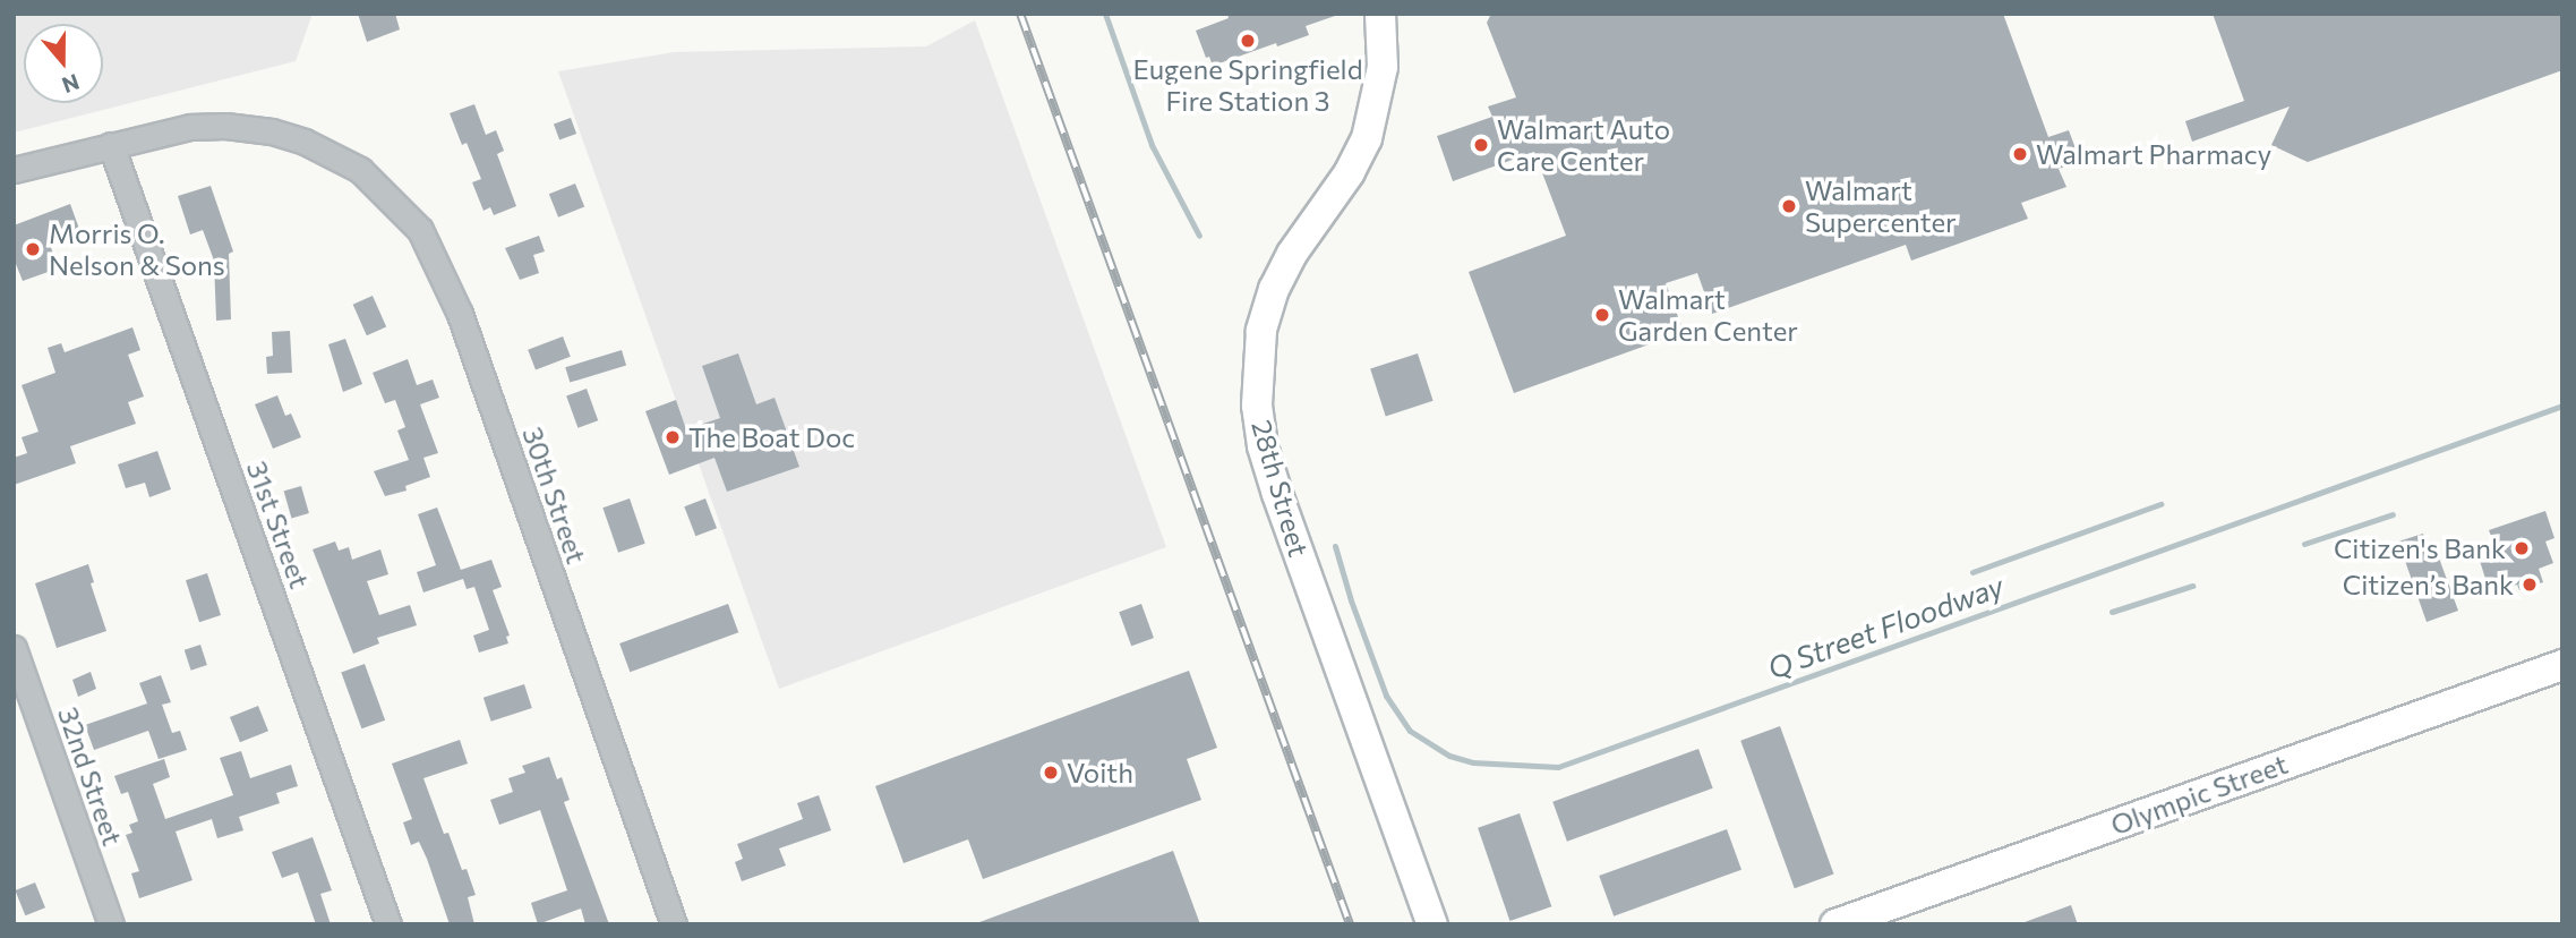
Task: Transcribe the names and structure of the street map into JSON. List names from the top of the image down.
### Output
{
  "streets": {
    "main road": ["28th Street", "Olympic Street"],
    "street": ["30th Street", "31st Street", "32nd Street"]
  },
  "crossings": [
    ["30th Street", "31st Street"]
  ],
  "water": ["Q Street Floodway"],
  "places": [
    "Eugene Springfield Fire Station 3",
    "Walmart Auto Care Center",
    "Walmart Pharmacy",
    "Walmart Supercenter",
    "Morris O. Nelson & Sons",
    "Walmart Garden Center",
    "The Boat Doc",
    "Citizen's Bank",
    "Citizen’s Bank",
    "Voith"
  ],
  "north": "bottom"
}
